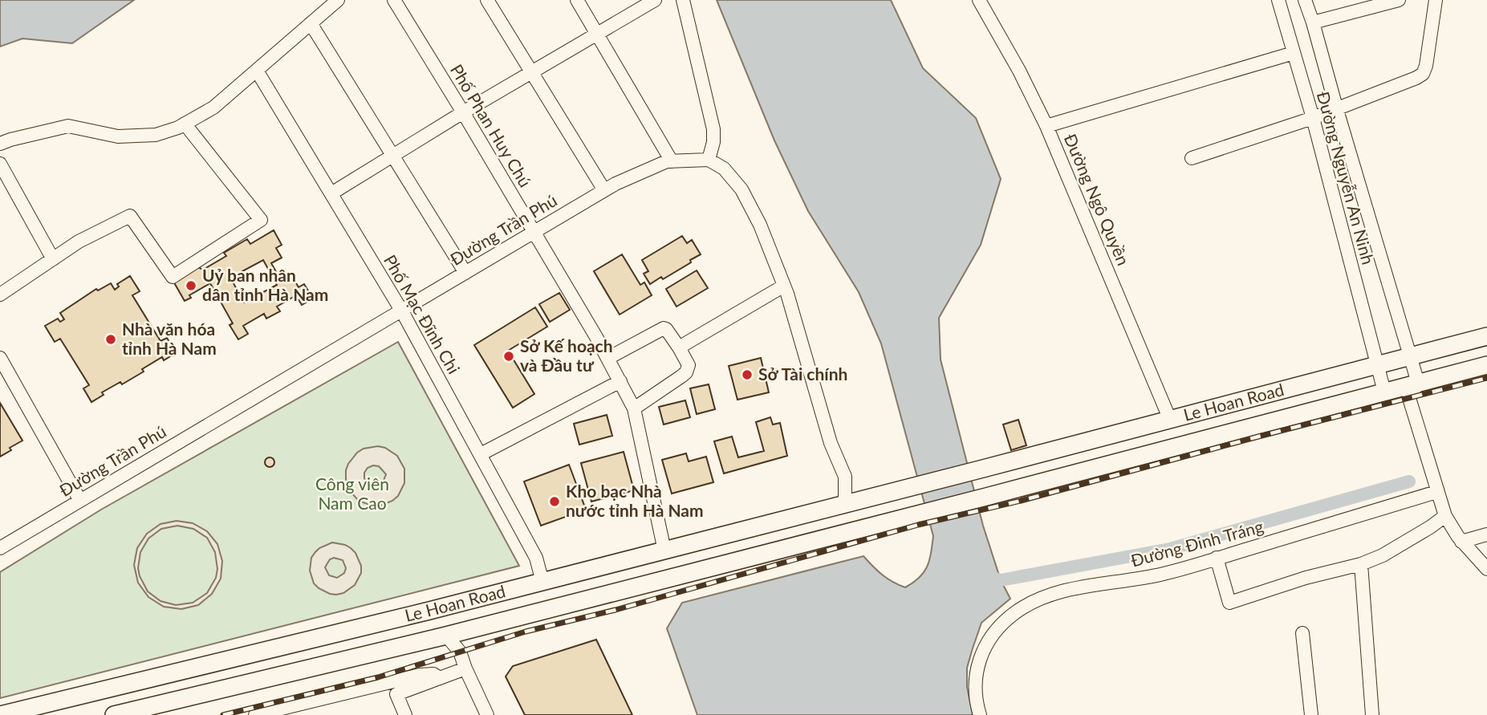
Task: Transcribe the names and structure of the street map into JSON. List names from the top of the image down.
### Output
{
  "streets": {
    "main road": ["Le Hoan Road"],
    "street": [
      "Phố Phan Huy Chú",
      "Đường Nguyễn An Ninh",
      "Đường Ngô Quyền",
      "Đường Trần Phú",
      "Phố Mạc Đĩnh Chi",
      "Đường Đinh Tráng"
    ]
  },
  "crossings": [
    ["Phố Phan Huy Chú", "Đường Trần Phú"],
    ["Phố Phan Huy Chú", "Le Hoan Road"],
    ["Đường Nguyễn An Ninh", "Le Hoan Road"],
    ["Đường Ngô Quyền", "Le Hoan Road"],
    ["Đường Trần Phú", "Phố Mạc Đĩnh Chi"],
    ["Phố Mạc Đĩnh Chi", "Le Hoan Road"]
  ],
  "parks": ["Công viên Nam Cao"],
  "places": [
    "Uỷ ban nhân dân tỉnh Hà Nam",
    "Nhà văn hóa tỉnh Hà Nam",
    "Sở Kế hoạch và Đầu tư",
    "Sở Tài chính",
    "Kho bạc Nhà nước tỉnh Hà Nam"
  ]
}
